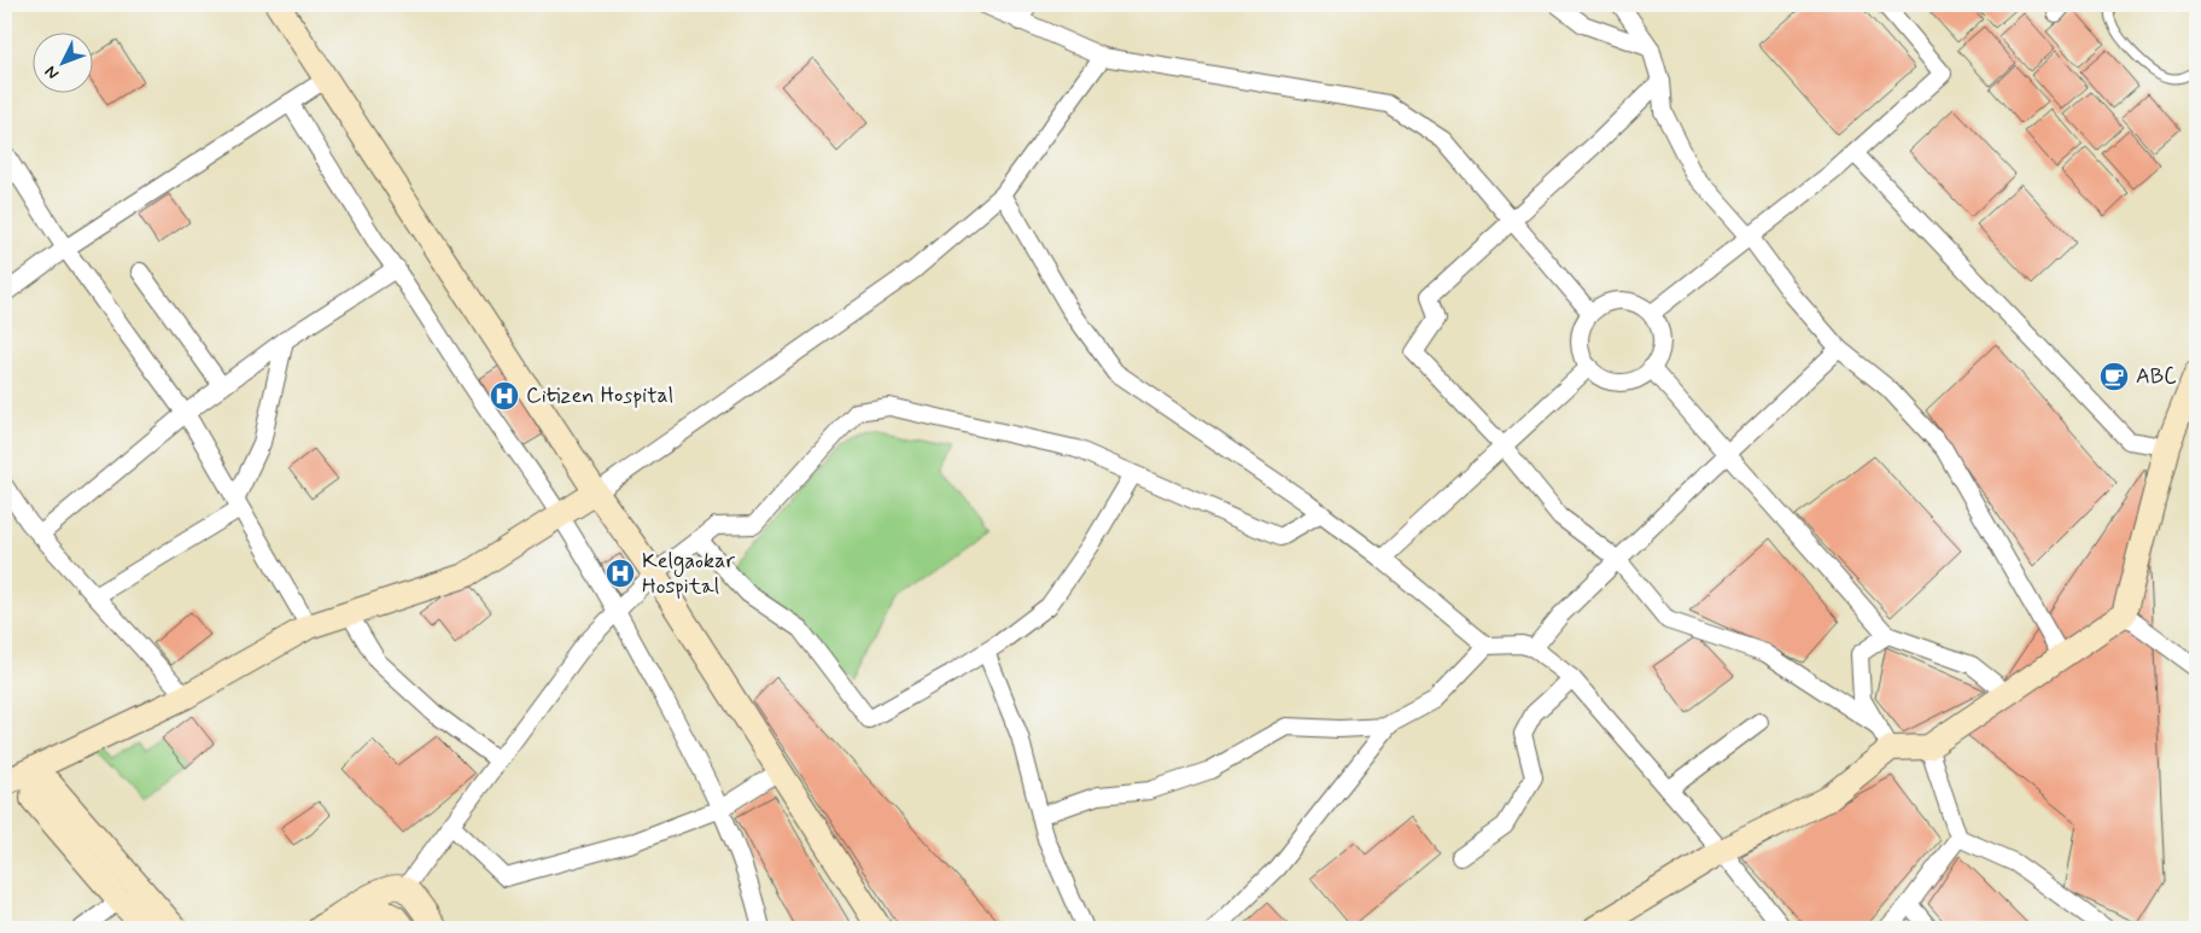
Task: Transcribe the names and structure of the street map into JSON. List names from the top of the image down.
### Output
{
  "places": {
    "cafe": ["ABC"],
    "hospital": ["Citizen Hospital", "Kelgaokar Hospital"]
  },
  "north": "bottom left"
}
